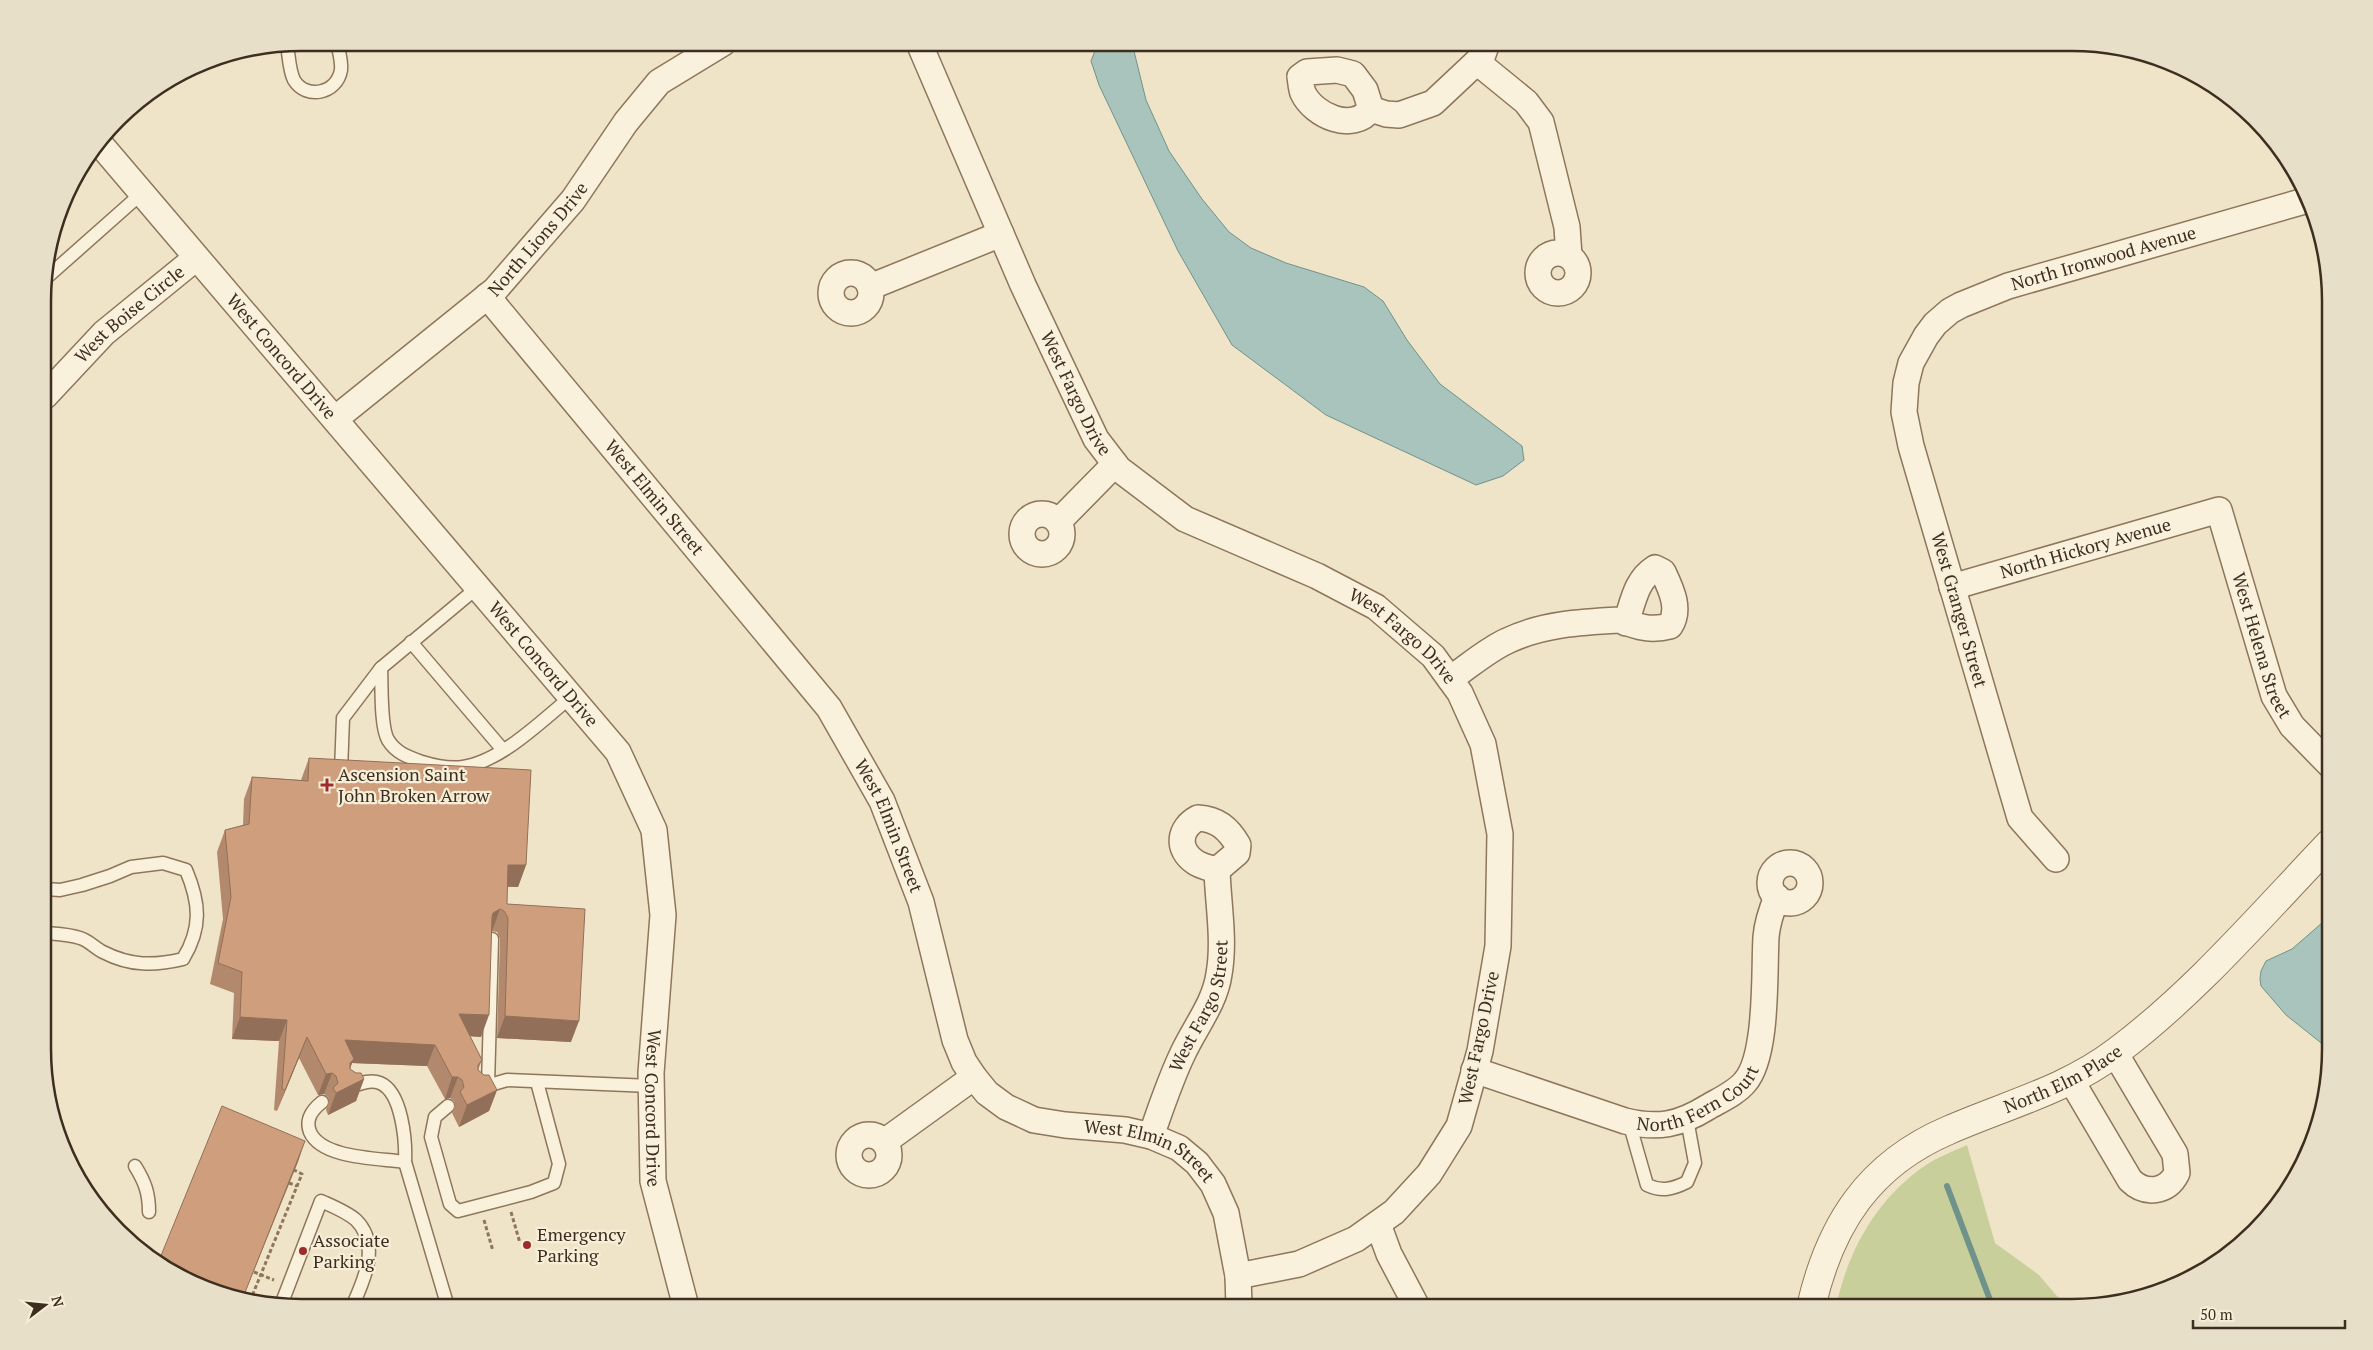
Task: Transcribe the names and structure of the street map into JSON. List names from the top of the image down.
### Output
{
  "streets": {
    "street": [
      "North Lions Drive",
      "North Ironwood Avenue",
      "West Boise Circle",
      "West Concord Drive",
      "West Fargo Drive",
      "West Elmin Street",
      "North Hickory Avenue",
      "West Granger Street",
      "West Helena Street",
      "West Fargo Street",
      "North Elm Place",
      "North Fern Court"
    ]
  },
  "crossings": [
    ["North Lions Drive", "West Concord Drive"],
    ["North Lions Drive", "West Elmin Street"],
    ["North Ironwood Avenue", "West Granger Street"],
    ["West Boise Circle", "West Concord Drive"],
    ["West Fargo Drive", "West Elmin Street"],
    ["West Fargo Drive", "North Fern Court"],
    ["West Elmin Street", "West Fargo Street"],
    ["North Hickory Avenue", "West Granger Street"],
    ["North Hickory Avenue", "West Helena Street"]
  ],
  "places": {
    "health": ["Ascension Saint John Broken Arrow"],
    "other": ["Emergency Parking", "Associate Parking"]
  },
  "scale_bar": "50 m",
  "north": "right"
}
